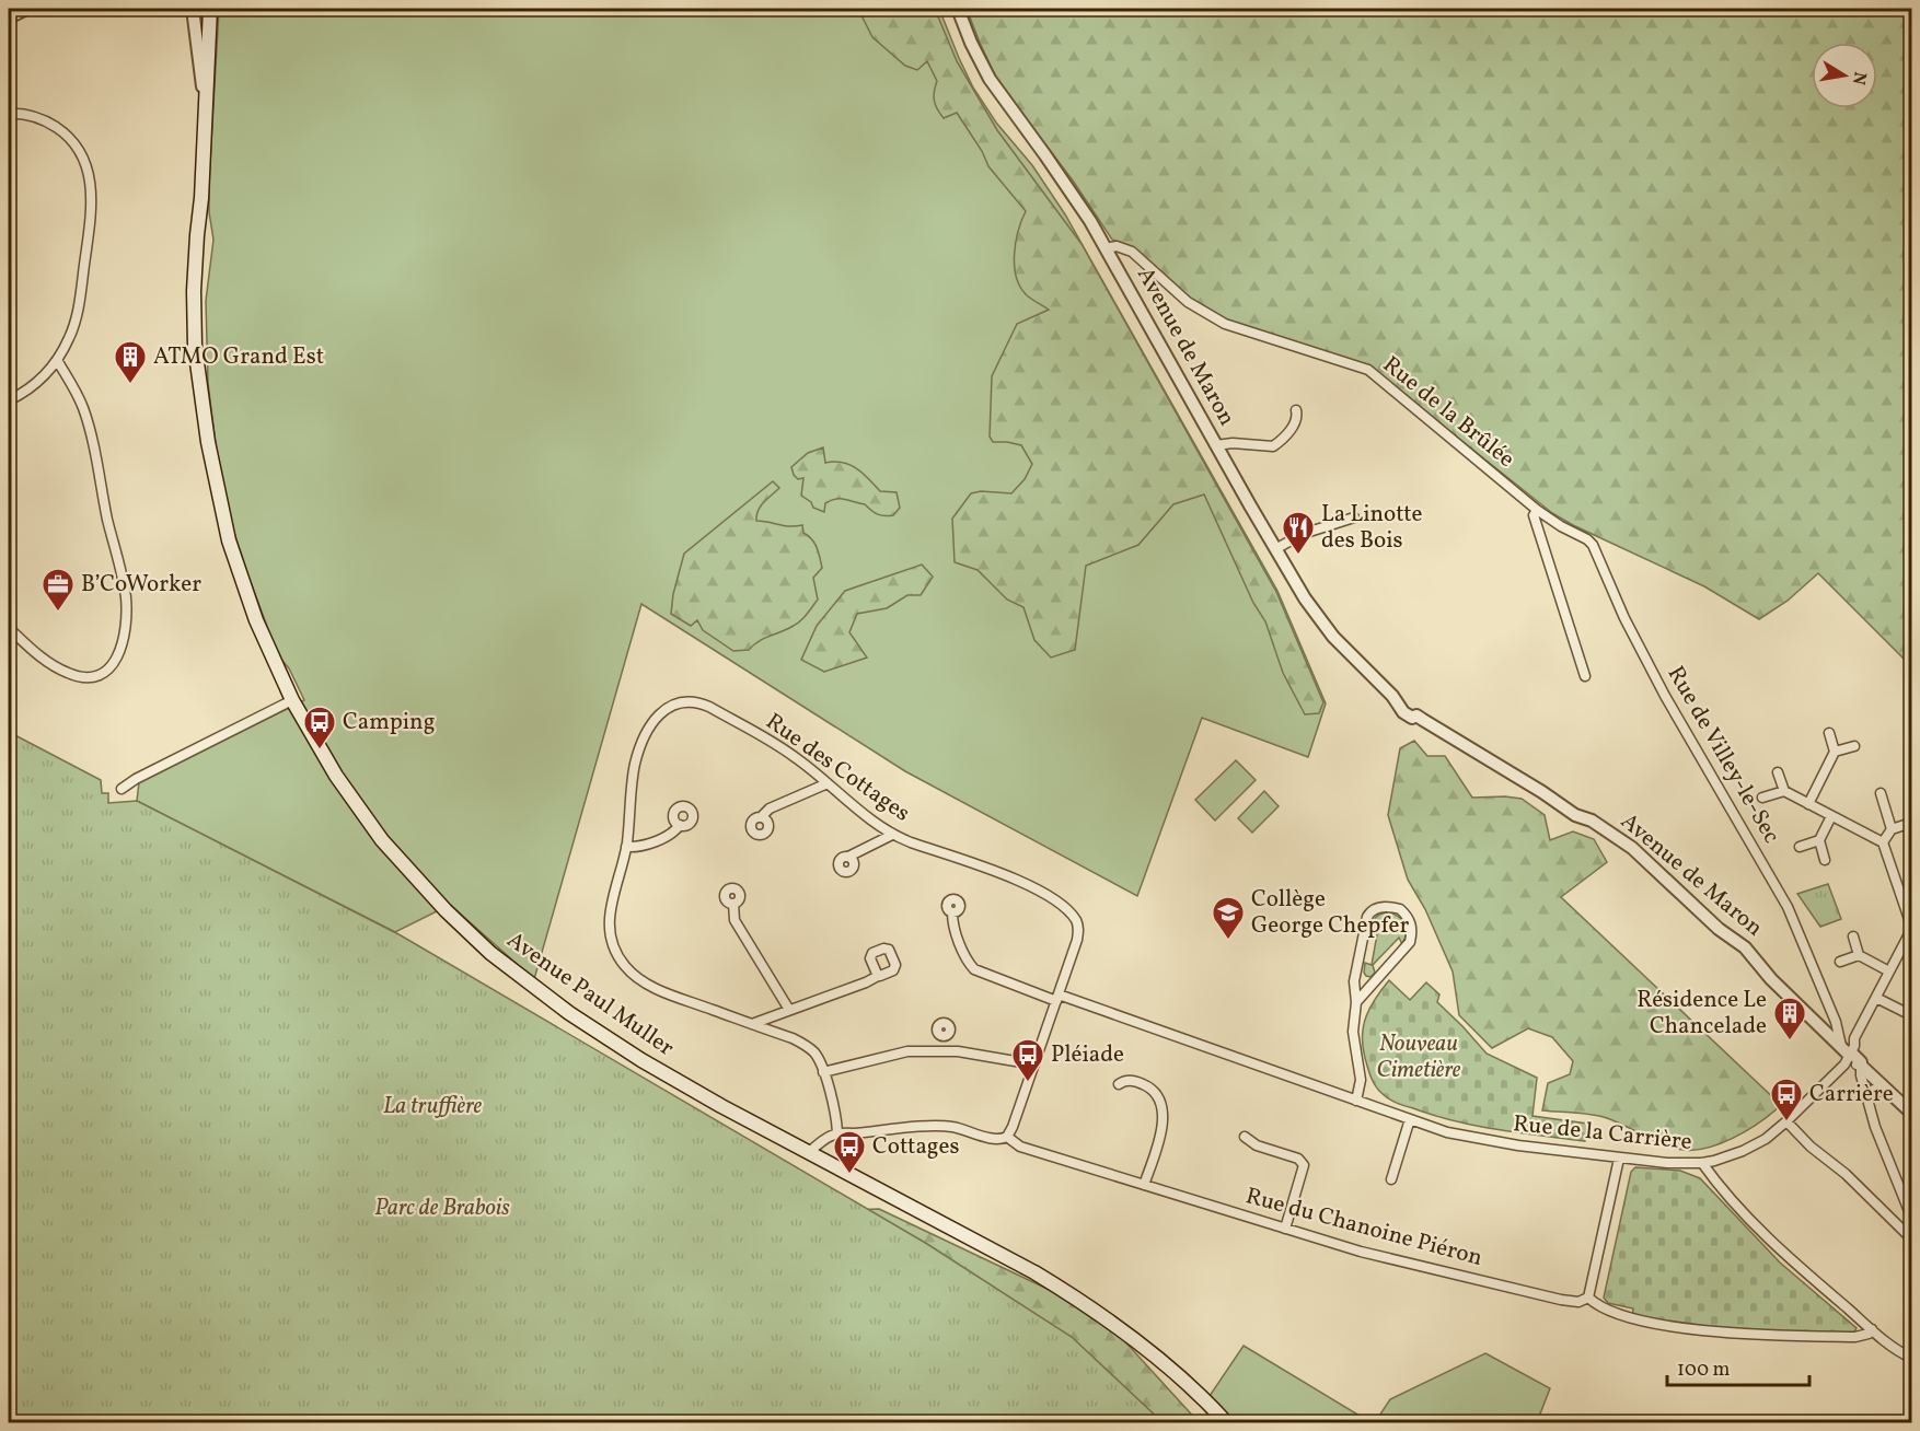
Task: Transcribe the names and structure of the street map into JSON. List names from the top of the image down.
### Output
{
  "streets": {
    "main road": ["Avenue Paul Muller"],
    "street": [
      "Avenue de Maron",
      "Rue de la Brûlée",
      "Rue de Villey-le-Sec",
      "Rue des Cottages",
      "Rue de la Carrière",
      "Rue du Chanoine Piéron"
    ]
  },
  "crossings": [
    ["Avenue de Maron", "Rue de la Brûlée"],
    ["Avenue de Maron", "Rue de Villey-le-Sec"],
    ["Avenue de Maron", "Rue de la Carrière"],
    ["Rue de la Brûlée", "Rue de Villey-le-Sec"],
    ["Rue de Villey-le-Sec", "Rue de la Carrière"],
    ["Rue des Cottages", "Rue de la Carrière"],
    ["Rue des Cottages", "Rue du Chanoine Piéron"]
  ],
  "parks": ["Nouveau Cimetière", "La truffière", "Parc de Brabois"],
  "places": {
    "building": ["ATMO Grand Est", "Résidence Le Chancelade"],
    "restaurant": ["La Linotte des Bois"],
    "office": ["B’CoWorker"],
    "bus stop": [
      "Camping",
      "Pléiade",
      "Carrière",
      "Cottages"
    ],
    "school or university": ["Collège George Chepfer"]
  },
  "scale_bar": "100 m",
  "north": "right"
}
